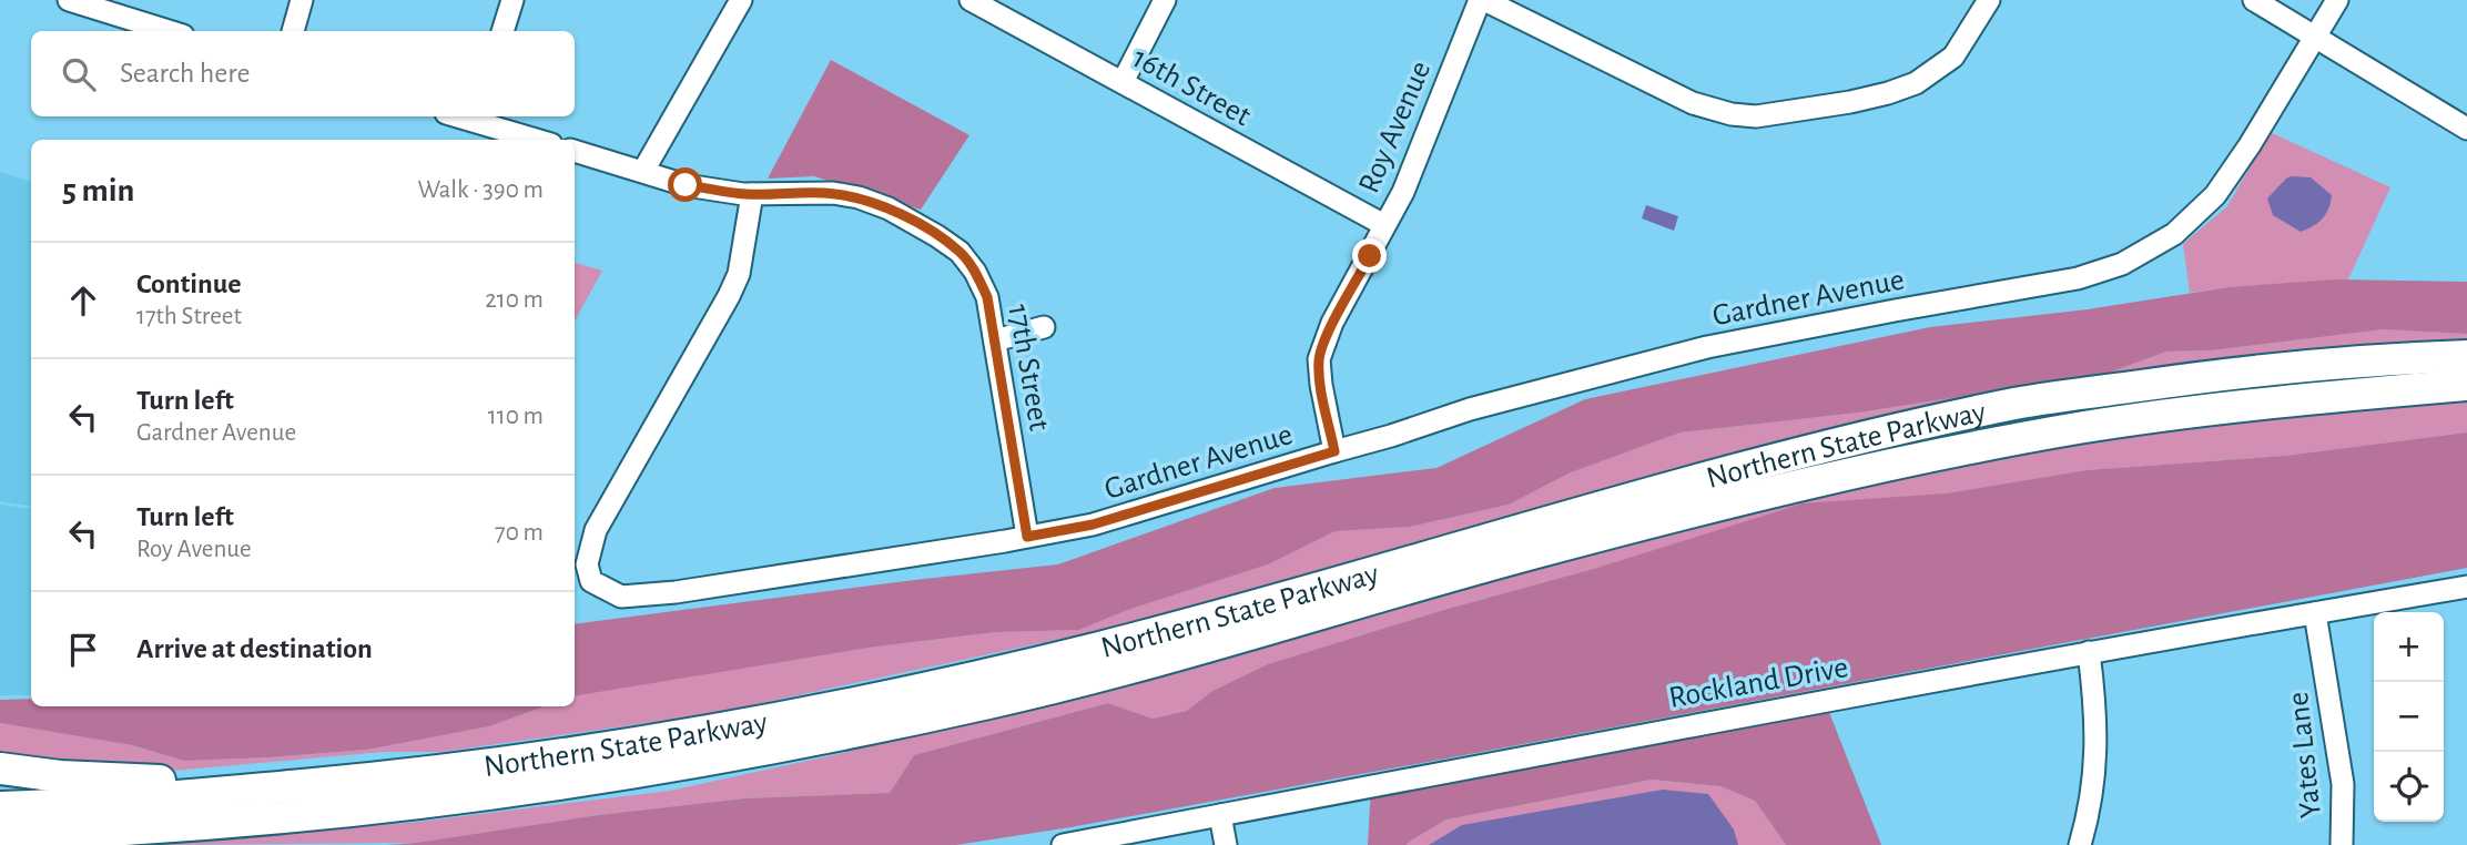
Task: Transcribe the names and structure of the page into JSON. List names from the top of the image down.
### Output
{
  "streets": {
    "highway": ["Northern State Parkway"],
    "street": [
      "16th Street",
      "Roy Avenue",
      "Gardner Avenue",
      "17th Street",
      "Rockland Drive",
      "Yates Lane"
    ]
  },
  "crossings": [
    ["16th Street", "Roy Avenue"],
    ["Roy Avenue", "Gardner Avenue"],
    ["Gardner Avenue", "17th Street"],
    ["Rockland Drive", "Yates Lane"]
  ],
  "page": {
    "search": "Search here",
    "heading": ["5 min", "Walk · 390 m"],
    "list": [
      ["Continue", "17th Street", "210 m"],
      ["Turn left", "Gardner Avenue", "110 m"],
      ["Turn left", "Roy Avenue", "70 m"],
      "Arrive at destination"
    ],
    "map_buttons": ["+", "−"]
  }
}
